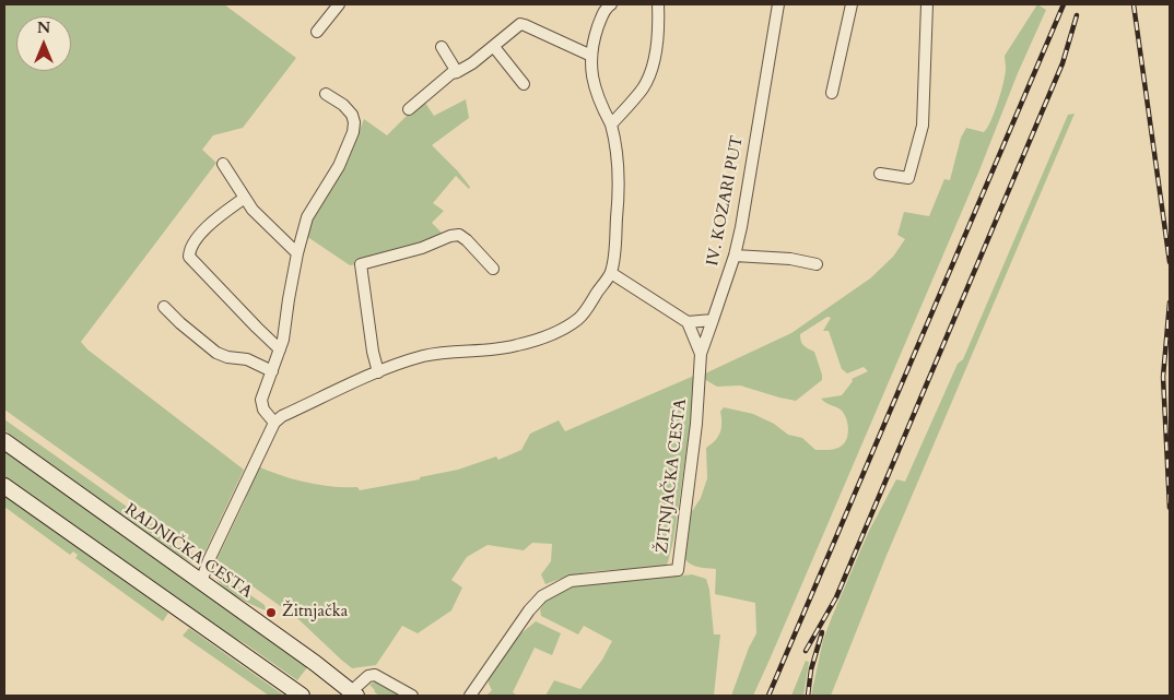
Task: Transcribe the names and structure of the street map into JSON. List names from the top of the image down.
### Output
{
  "streets": {
    "main road": ["RADNIČKA CESTA"],
    "street": ["IV. KOZARI PUT", "ŽITNJAČKA CESTA"]
  },
  "crossings": [
    ["IV. KOZARI PUT", "ŽITNJAČKA CESTA"]
  ],
  "places": ["Žitnjačka"],
  "north": "top"
}
